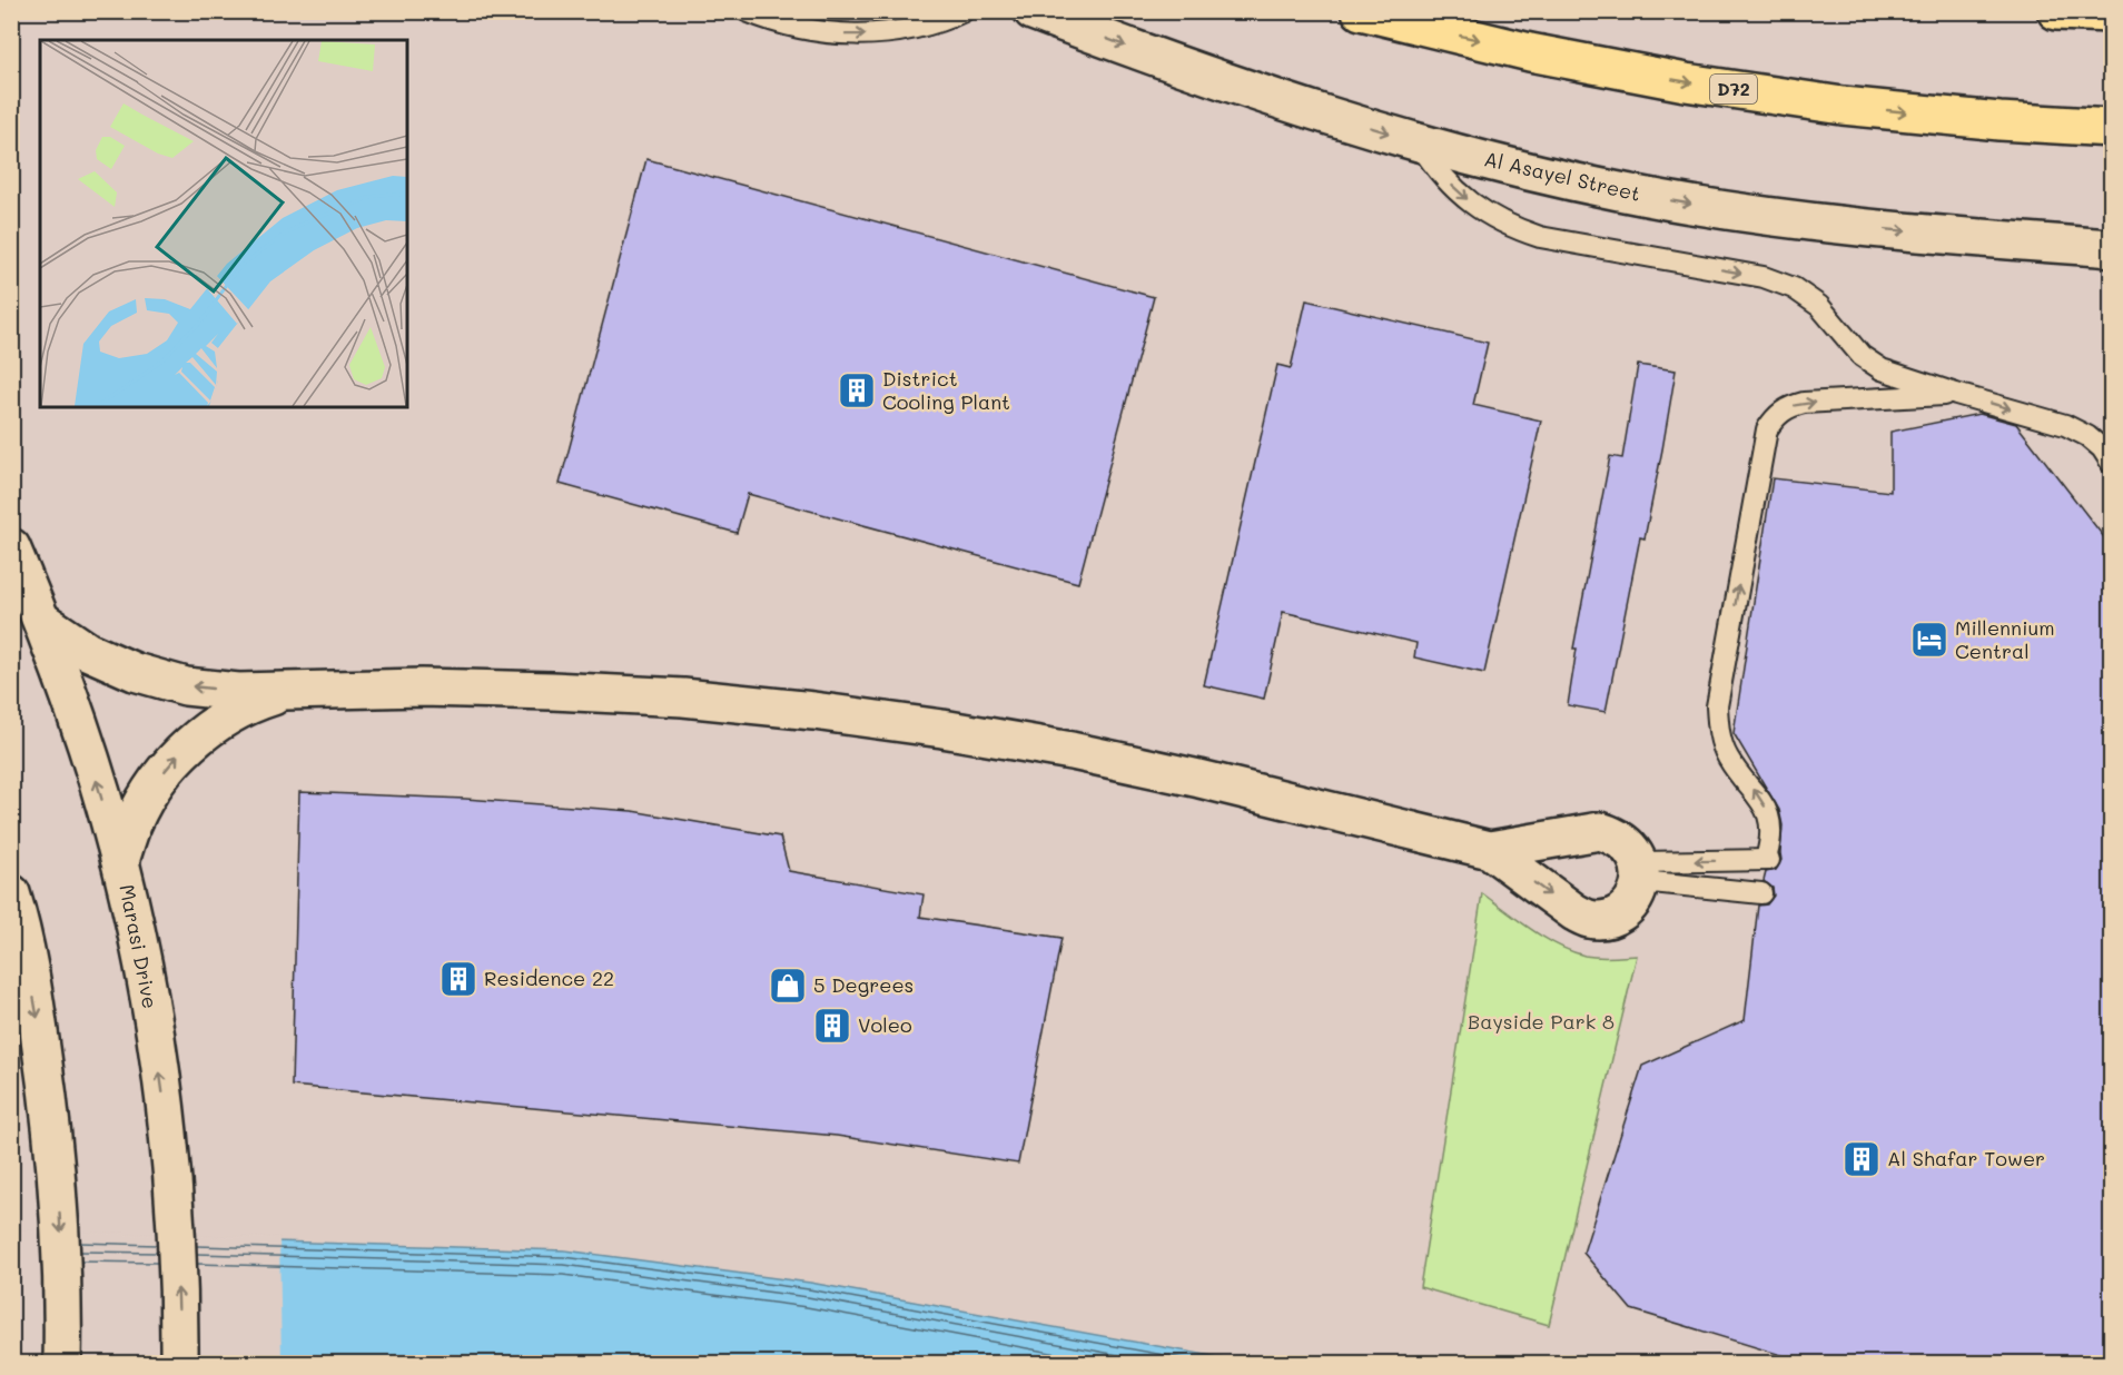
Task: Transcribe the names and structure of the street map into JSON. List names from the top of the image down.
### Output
{
  "streets": {
    "main road": ["D72"],
    "street": ["Al Asayel Street", "Marasi Drive"]
  },
  "one_way": ["Al Asayel Street"],
  "parks": ["Bayside Park 8"],
  "places": {
    "building": [
      "District Cooling Plant",
      "Residence 22",
      "Voleo",
      "Al Shafar Tower"
    ],
    "hotel": ["Millennium Central"],
    "shop": ["5 Degrees"]
  }
}
